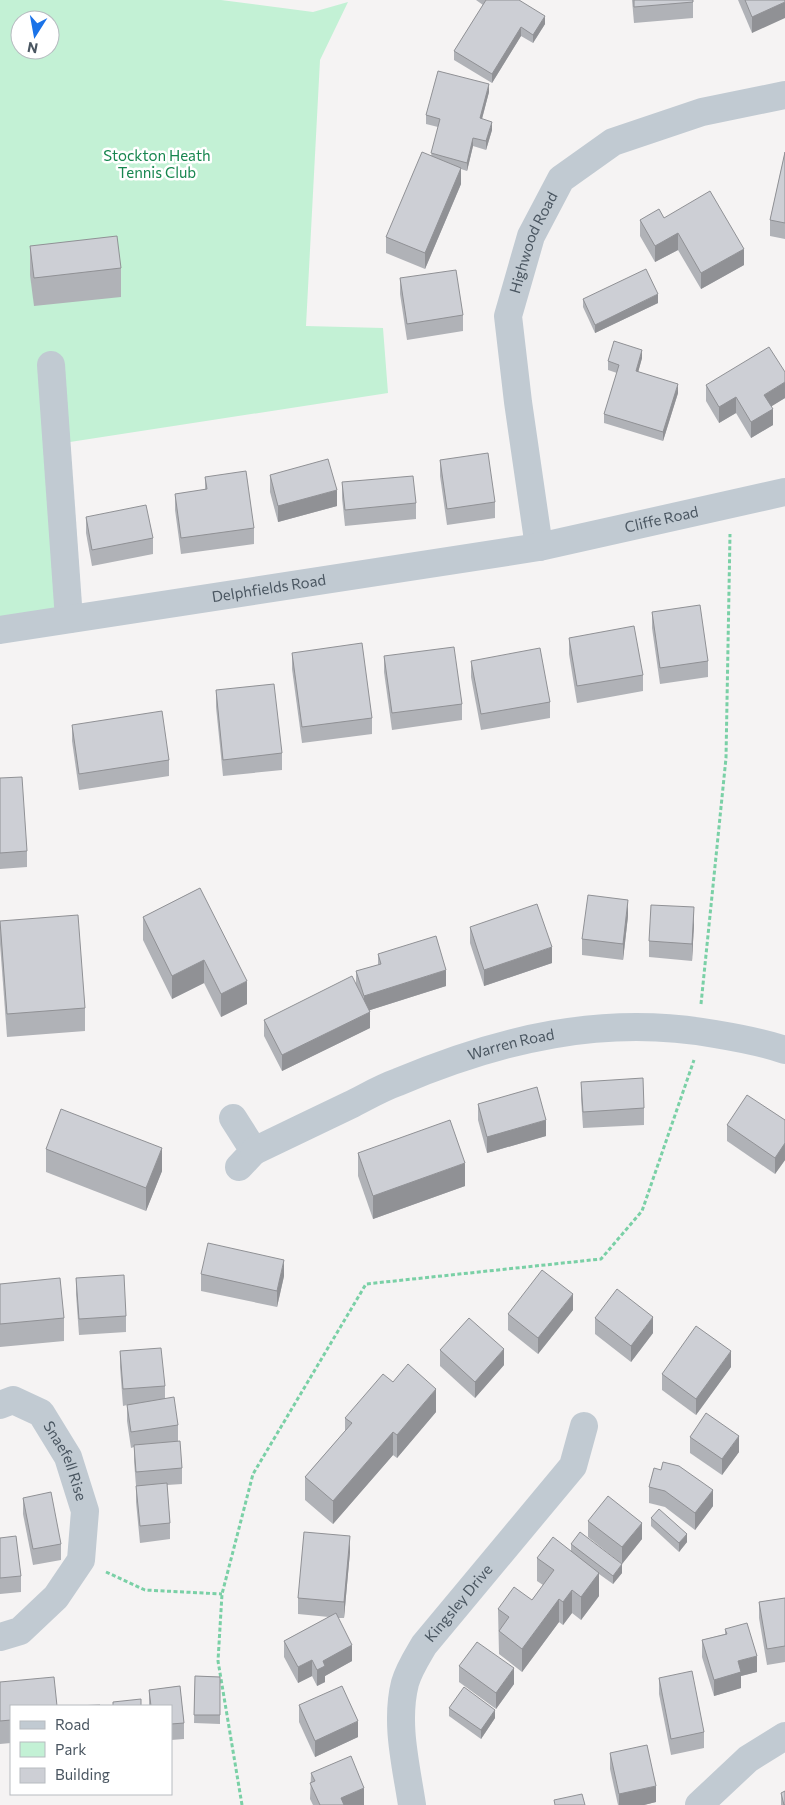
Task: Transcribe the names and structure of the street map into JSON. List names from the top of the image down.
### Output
{
  "streets": {
    "street": [
      "Highwood Road",
      "Cliffe Road",
      "Delphfields Road",
      "Warren Road",
      "Snaefell Rise",
      "Kingsley Drive"
    ]
  },
  "crossings": [
    ["Highwood Road", "Cliffe Road"],
    ["Highwood Road", "Delphfields Road"],
    ["Cliffe Road", "Delphfields Road"]
  ],
  "parks": ["Stockton Heath Tennis Club"],
  "legend": ["Road", "Park", "Building"],
  "north": "bottom"
}
